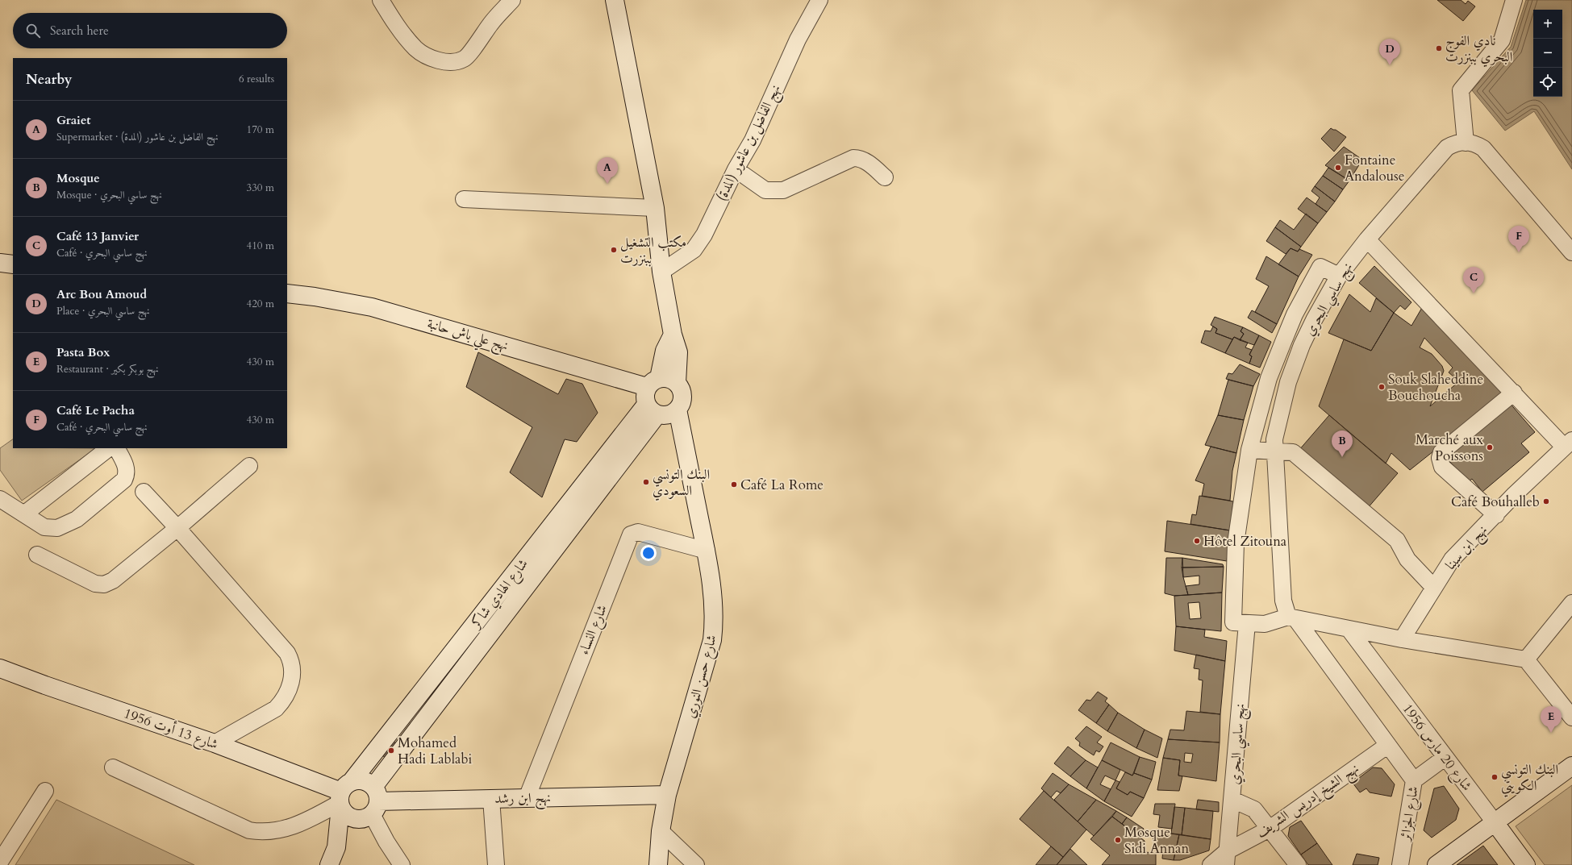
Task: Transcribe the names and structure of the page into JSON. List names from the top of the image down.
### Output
{
  "streets": {
    "street": [
      "نهج الفاضل بن عاشور (المدة)",
      "نهج ساسي البحري",
      "نهج علي باش حانبة",
      "نهج ابن سينا",
      "شارع الهادي شاكر",
      "شارع النساء",
      "شارع حسن النوري",
      "شارع 13 أوت 1956",
      "شارع 20 مارس 1956",
      "نهج ابن رشد",
      "نهج الشيخ إدريس الشريف",
      "شارع الجزائر"
    ]
  },
  "crossings": [
    ["نهج ساسي البحري", "نهج الشيخ إدريس الشريف"],
    ["نهج ساسي البحري", "شارع الجزائر"],
    ["نهج علي باش حانبة", "شارع الهادي شاكر"],
    ["نهج علي باش حانبة", "شارع حسن النوري"],
    ["شارع الهادي شاكر", "شارع حسن النوري"],
    ["شارع الهادي شاكر", "شارع 13 أوت 1956"],
    ["شارع الهادي شاكر", "نهج ابن رشد"],
    ["شارع النساء", "شارع حسن النوري"],
    ["شارع النساء", "نهج ابن رشد"],
    ["شارع حسن النوري", "نهج ابن رشد"],
    ["شارع 13 أوت 1956", "نهج ابن رشد"],
    ["شارع 20 مارس 1956", "شارع الجزائر"]
  ],
  "places": [
    "نادي الفوج البحري ببنزرت",
    "Fontaine Andalouse",
    "مكتب التشغيل ببنزرت",
    "Souk Slaheddine Bouchoucha",
    "Marché aux Poissons",
    "البنك التونسي السعودي",
    "Café La Rome",
    "Café Bouhalleb",
    "Hôtel Zitouna",
    "Mohamed Hadi Lablabi",
    "البنك التونسي الكويتي",
    "Mosque Sidi Annan"
  ],
  "page": {
    "map_buttons": ["+", "−"],
    "search": "Search here",
    "pins": [
      "D",
      "A",
      "F",
      "C",
      "B",
      "E"
    ],
    "heading": ["Nearby", "6 results"],
    "list": [
      {
        "mark": "A",
        "name": "Graiet",
        "note": "Supermarket · نهج الفاضل بن عاشور (المدة)",
        "value": "170 m"
      },
      {
        "mark": "B",
        "name": "Mosque",
        "note": "Mosque · نهج ساسي البحري",
        "value": "330 m"
      },
      {
        "mark": "C",
        "name": "Café 13 Janvier",
        "note": "Café · نهج ساسي البحري",
        "value": "410 m"
      },
      {
        "mark": "D",
        "name": "Arc Bou Amoud",
        "note": "Place · نهج ساسي البحري",
        "value": "420 m"
      },
      {
        "mark": "E",
        "name": "Pasta Box",
        "note": "Restaurant · نهج بوبكر بكير",
        "value": "430 m"
      },
      {
        "mark": "F",
        "name": "Café Le Pacha",
        "note": "Café · نهج ساسي البحري",
        "value": "430 m"
      }
    ]
  }
}
